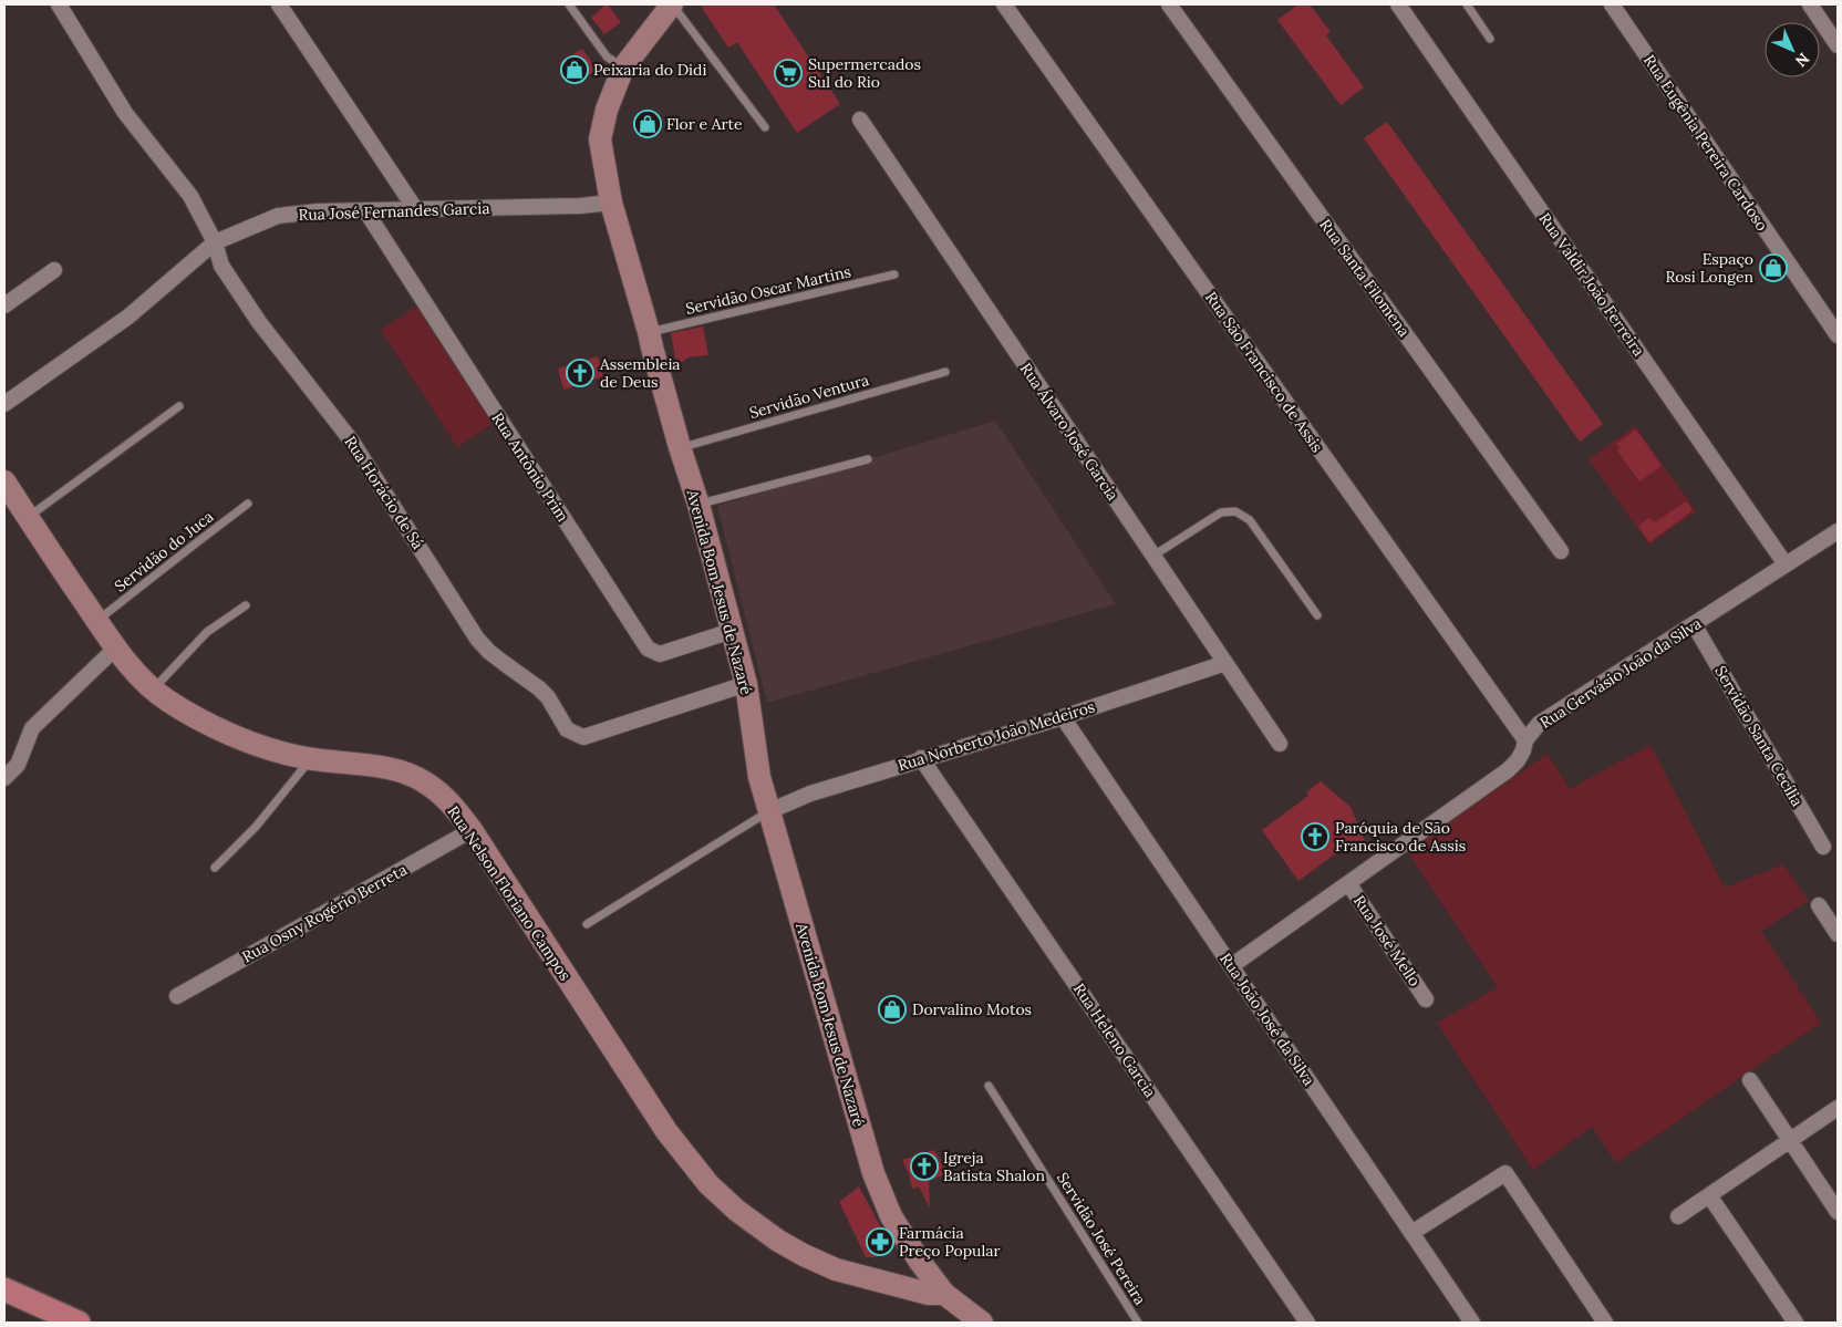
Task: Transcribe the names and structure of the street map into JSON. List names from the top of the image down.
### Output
{
  "streets": {
    "main road": ["Avenida Bom Jesus de Nazaré", "Rua Nelson Floriano Campos"],
    "street": [
      "Rua Eugênia Pereira Cardoso",
      "Rua José Fernandes Garcia",
      "Rua Santa Filomena",
      "Rua Valdir João Ferreira",
      "Rua São Francisco de Assis",
      "Rua Álvaro José Garcia",
      "Rua Antônio Prim",
      "Rua Horácio de Sá",
      "Rua Gervásio João da Silva",
      "Rua Norberto João Medeiros",
      "Servidão Santa Cecília",
      "Rua Osny Rogério Berreta",
      "Rua José Mello",
      "Rua João José da Silva",
      "Rua Heleno Garcia"
    ],
    "lane": [
      "Servidão Oscar Martins",
      "Servidão Ventura",
      "Servidão do Juca",
      "Servidão José Pereira"
    ]
  },
  "crossings": [
    ["Rua José Fernandes Garcia", "Rua Antônio Prim"],
    ["Rua José Fernandes Garcia", "Rua Horácio de Sá"],
    ["Rua José Fernandes Garcia", "Avenida Bom Jesus de Nazaré"],
    ["Rua Valdir João Ferreira", "Rua Gervásio João da Silva"],
    ["Servidão Oscar Martins", "Avenida Bom Jesus de Nazaré"],
    ["Rua São Francisco de Assis", "Rua Gervásio João da Silva"],
    ["Servidão Ventura", "Avenida Bom Jesus de Nazaré"],
    ["Rua Álvaro José Garcia", "Rua Norberto João Medeiros"],
    ["Rua Antônio Prim", "Avenida Bom Jesus de Nazaré"],
    ["Rua Horácio de Sá", "Avenida Bom Jesus de Nazaré"],
    ["Servidão do Juca", "Rua Nelson Floriano Campos"],
    ["Avenida Bom Jesus de Nazaré", "Rua Norberto João Medeiros"],
    ["Avenida Bom Jesus de Nazaré", "Rua Nelson Floriano Campos"],
    ["Rua Gervásio João da Silva", "Servidão Santa Cecília"],
    ["Rua Gervásio João da Silva", "Rua José Mello"],
    ["Rua Gervásio João da Silva", "Rua João José da Silva"],
    ["Rua Norberto João Medeiros", "Rua João José da Silva"],
    ["Rua Norberto João Medeiros", "Rua Heleno Garcia"],
    ["Rua Nelson Floriano Campos", "Rua Osny Rogério Berreta"]
  ],
  "places": {
    "shop": [
      "Peixaria do Didi",
      "Flor e Arte",
      "Espaço Rosi Longen",
      "Dorvalino Motos"
    ],
    "supermarket": ["Supermercados Sul do Rio"],
    "church": ["Assembleia de Deus", "Paróquia de São Francisco de Assis", "Igreja Batista Shalon"],
    "pharmacy": ["Farmácia Preço Popular"]
  },
  "north": "bottom right"
}
